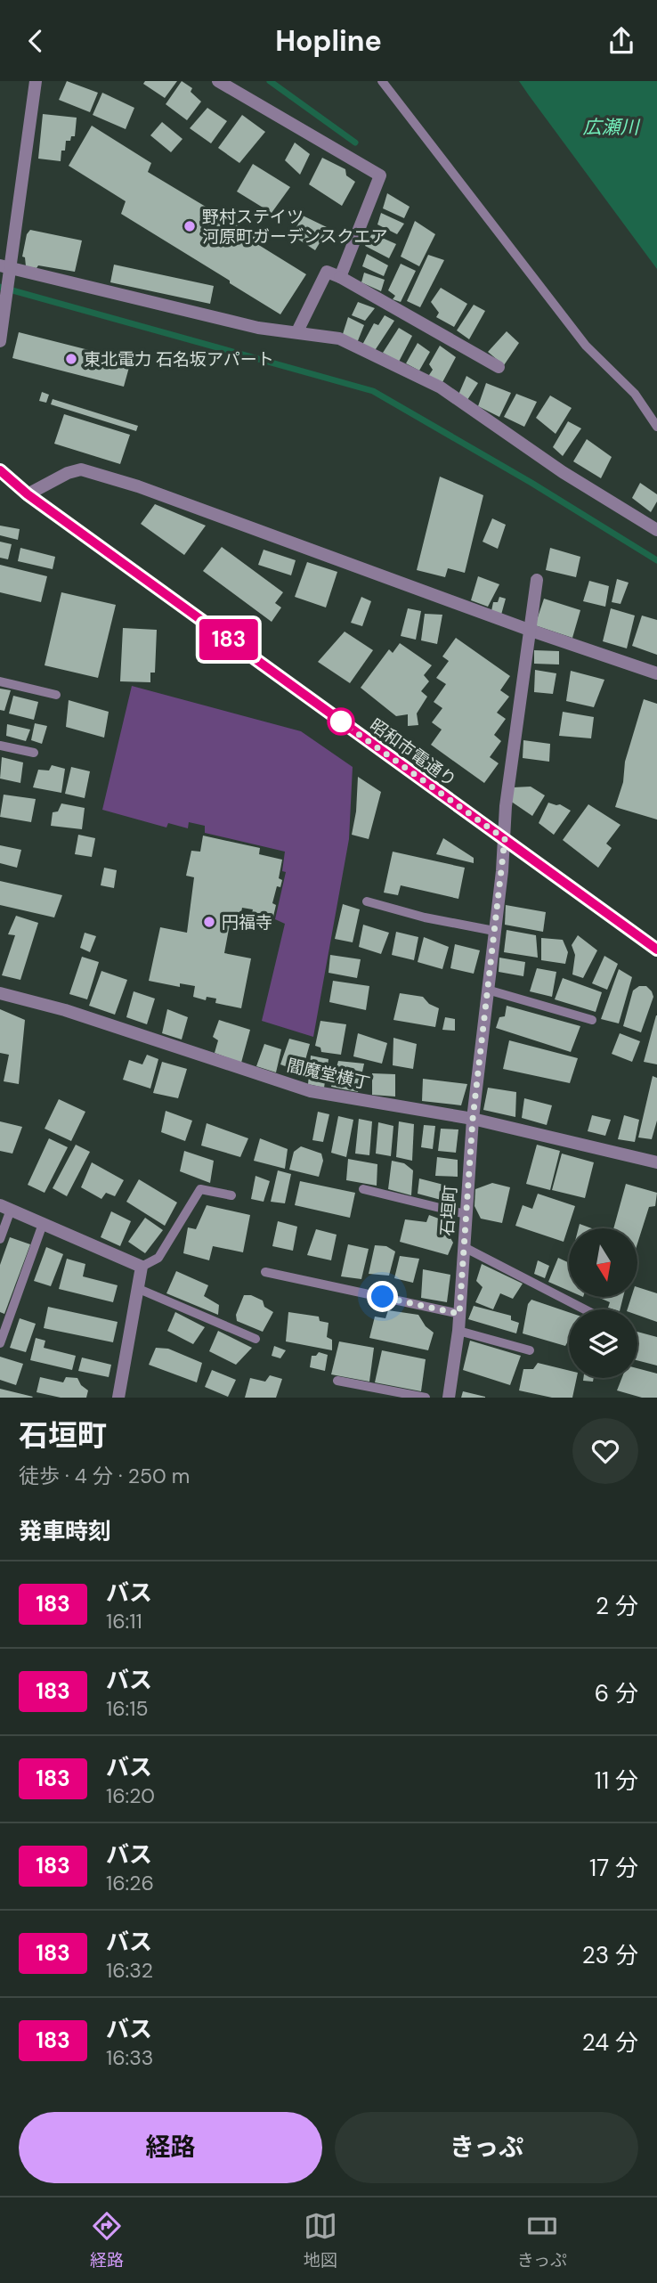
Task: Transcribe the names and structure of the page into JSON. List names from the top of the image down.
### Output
{
  "streets": {
    "street": ["昭和市電通り", "閻魔堂横丁", "石垣町"]
  },
  "crossings": [
    ["昭和市電通り", "石垣町"],
    ["閻魔堂横丁", "石垣町"]
  ],
  "water": ["広瀬川"],
  "places": ["野村ステイツ 河原町ガーデンスクエア", "東北電力 石名坂アパート", "円福寺"],
  "lines": ["bus line 183"],
  "north": "bottom",
  "page": {
    "header": "Hopline",
    "on_map": "183",
    "heading": [
      ["石垣町", "徒歩 · 4 分 · 250 m"],
      "発車時刻"
    ],
    "list": [
      {
        "mark": "183",
        "name": "バス",
        "note": "16:11",
        "value": "2 分"
      },
      {
        "mark": "183",
        "name": "バス",
        "note": "16:15",
        "value": "6 分"
      },
      {
        "mark": "183",
        "name": "バス",
        "note": "16:20",
        "value": "11 分"
      },
      {
        "mark": "183",
        "name": "バス",
        "note": "16:26",
        "value": "17 分"
      },
      {
        "mark": "183",
        "name": "バス",
        "note": "16:32",
        "value": "23 分"
      },
      {
        "mark": "183",
        "name": "バス",
        "note": "16:33",
        "value": "24 分"
      }
    ],
    "buttons": ["経路", "きっぷ"],
    "tabs": ["経路", "地図", "きっぷ"]
  }
}
